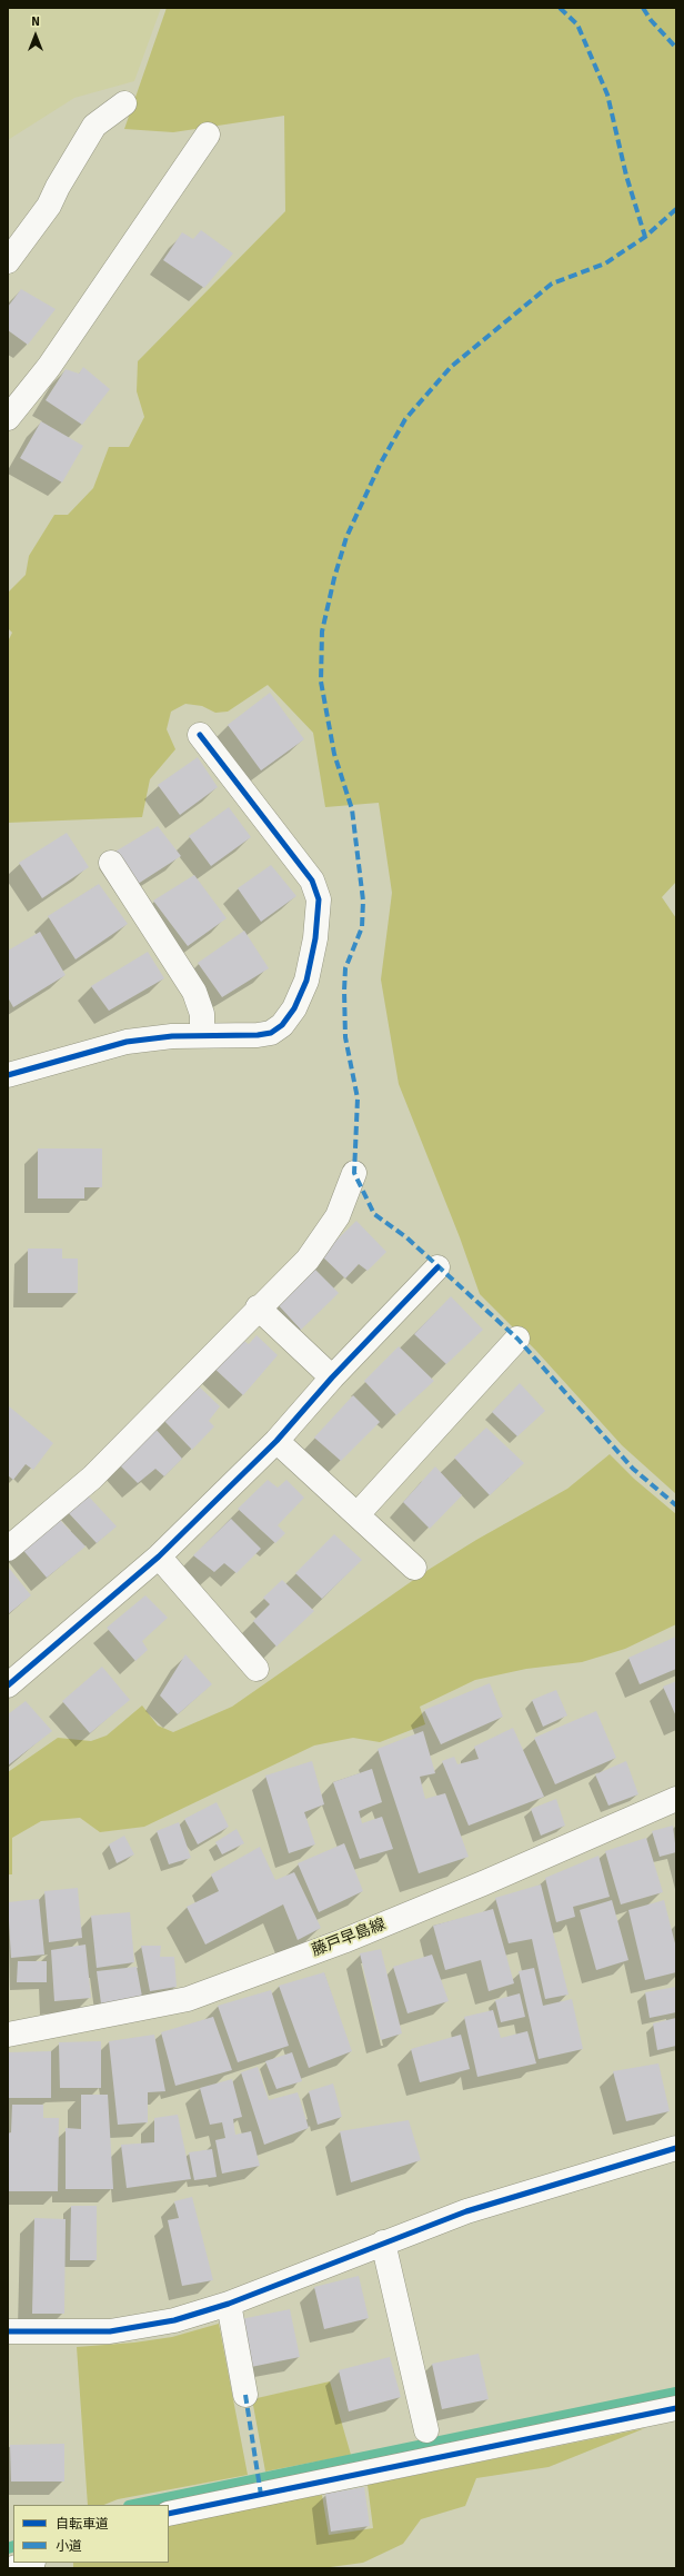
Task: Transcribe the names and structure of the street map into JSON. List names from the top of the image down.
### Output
{
  "streets": {
    "street": ["藤戸早島線"]
  },
  "legend": ["自転車道", "小道"],
  "north": "top"
}
